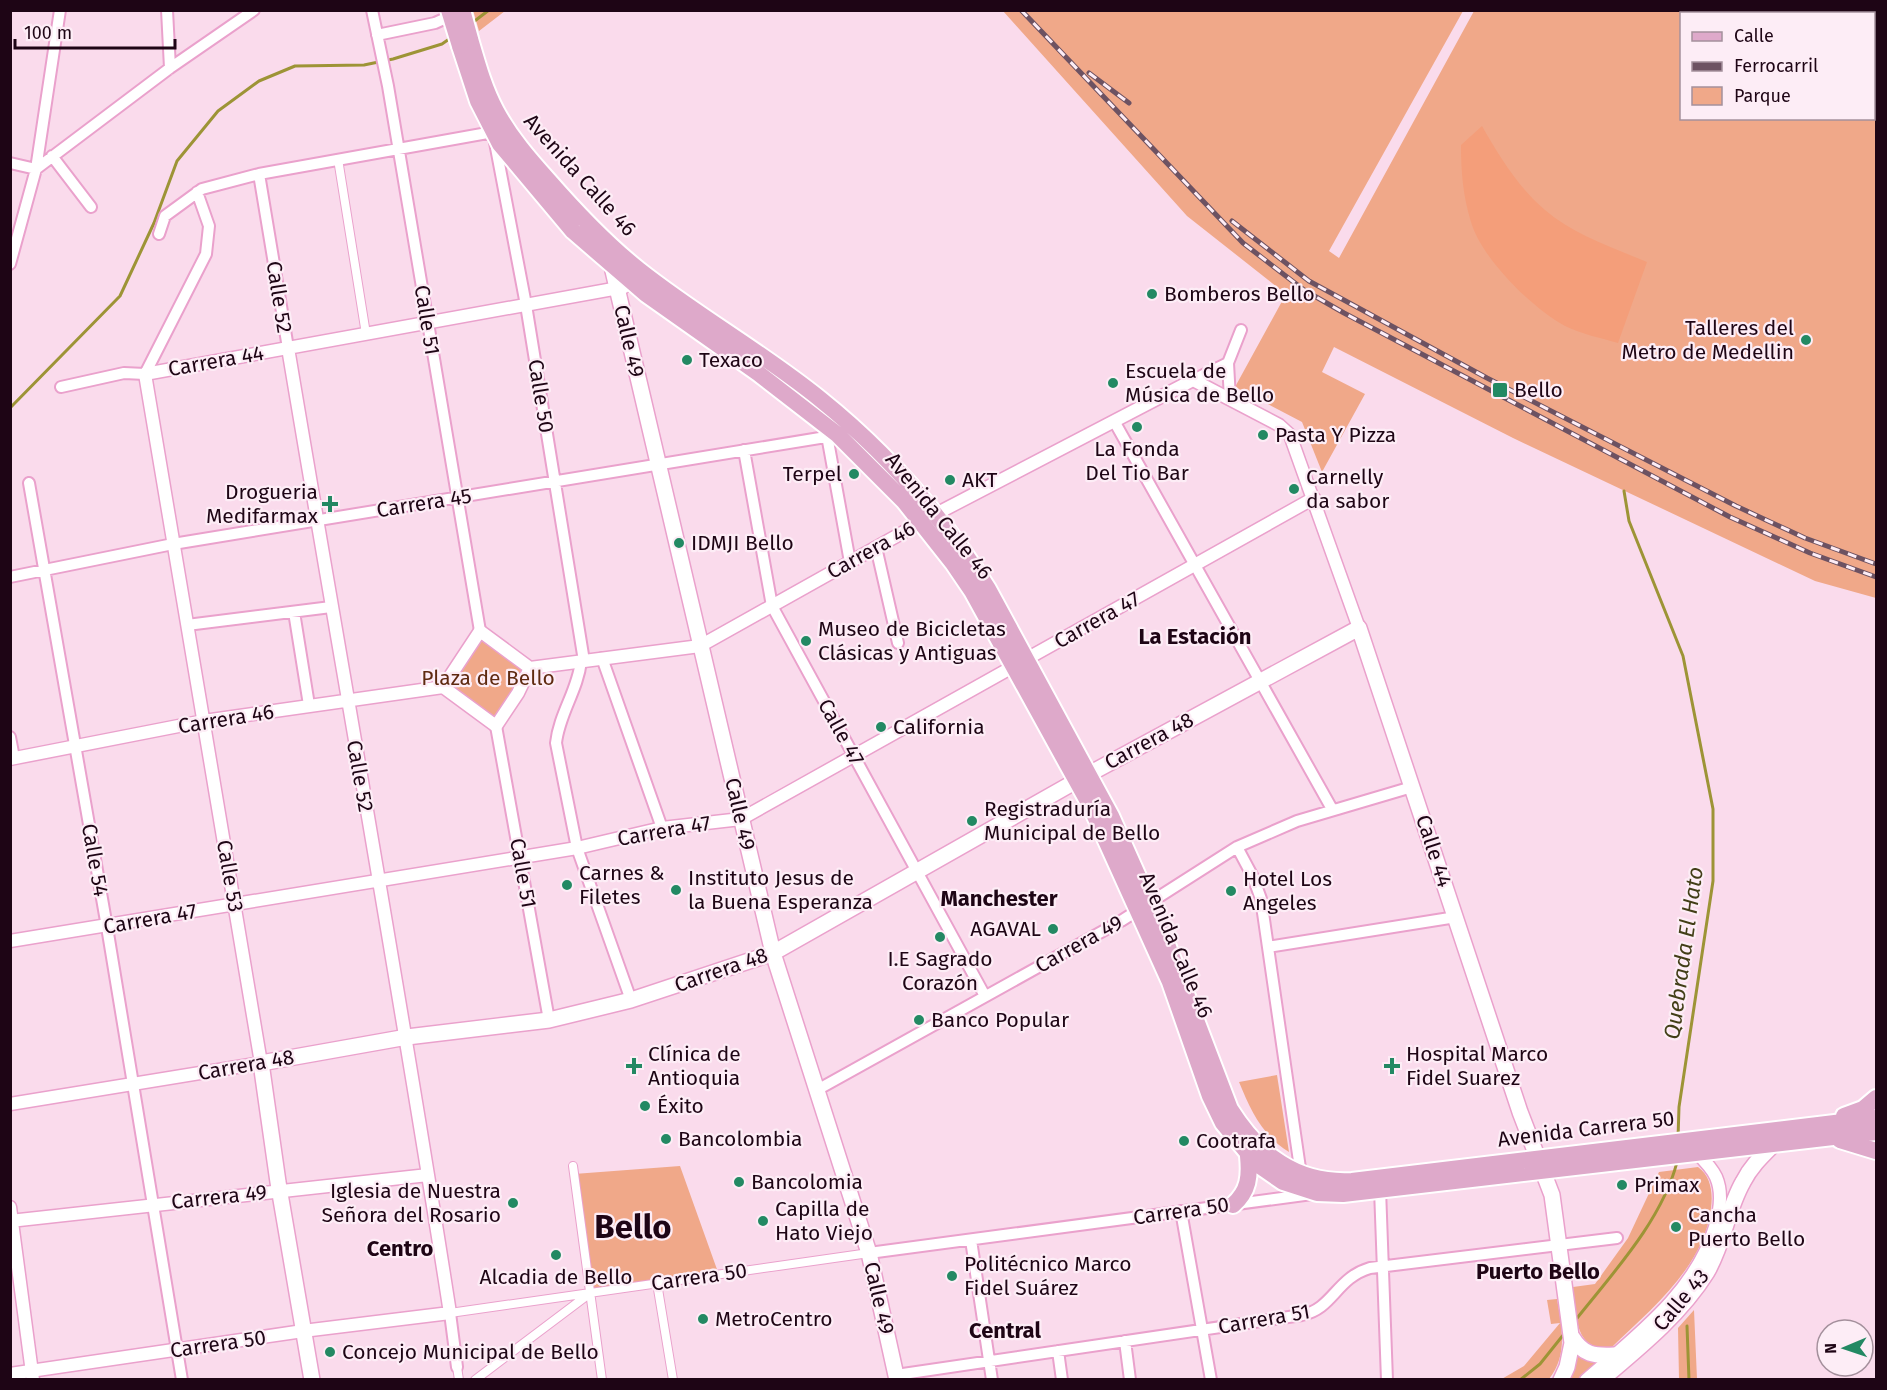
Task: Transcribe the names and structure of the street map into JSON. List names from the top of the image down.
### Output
{
  "streets": {
    "main road": [
      "Avenida Calle 46",
      "Calle 49",
      "Carrera 48",
      "Calle 44",
      "Calle 53",
      "Avenida Carrera 50",
      "Calle 43"
    ],
    "street": [
      "Calle 52",
      "Calle 51",
      "Carrera 44",
      "Calle 50",
      "Carrera 45",
      "Carrera 46",
      "Carrera 47",
      "Calle 47",
      "Calle 54",
      "Carrera 49",
      "Carrera 50",
      "Carrera 51"
    ]
  },
  "crossings": [
    ["Avenida Calle 46", "Calle 49"],
    ["Avenida Calle 46", "Carrera 44"],
    ["Avenida Calle 46", "Calle 50"],
    ["Avenida Calle 46", "Carrera 45"],
    ["Avenida Calle 46", "Carrera 46"],
    ["Avenida Calle 46", "Carrera 47"],
    ["Avenida Calle 46", "Carrera 48"],
    ["Avenida Calle 46", "Carrera 49"],
    ["Avenida Calle 46", "Avenida Carrera 50"],
    ["Avenida Calle 46", "Carrera 50"],
    ["Calle 52", "Carrera 44"],
    ["Calle 52", "Carrera 45"],
    ["Calle 52", "Carrera 46"],
    ["Calle 52", "Carrera 47"],
    ["Calle 52", "Carrera 48"],
    ["Calle 52", "Carrera 49"],
    ["Calle 52", "Carrera 50"],
    ["Calle 51", "Carrera 44"],
    ["Calle 51", "Carrera 45"],
    ["Calle 51", "Carrera 47"],
    ["Calle 51", "Carrera 48"],
    ["Calle 49", "Carrera 44"],
    ["Calle 49", "Carrera 45"],
    ["Calle 49", "Carrera 46"],
    ["Calle 49", "Carrera 47"],
    ["Calle 49", "Carrera 48"],
    ["Calle 49", "Carrera 49"],
    ["Calle 49", "Carrera 50"],
    ["Calle 49", "Carrera 51"],
    ["Carrera 44", "Calle 50"],
    ["Carrera 44", "Calle 53"],
    ["Calle 50", "Carrera 45"],
    ["Calle 50", "Carrera 46"],
    ["Calle 50", "Carrera 47"],
    ["Calle 50", "Carrera 48"],
    ["Carrera 45", "Calle 47"],
    ["Carrera 45", "Calle 54"],
    ["Carrera 45", "Calle 53"],
    ["Carrera 46", "Calle 47"],
    ["Carrera 46", "Calle 44"],
    ["Carrera 46", "Calle 54"],
    ["Carrera 46", "Calle 53"],
    ["Carrera 47", "Calle 47"],
    ["Carrera 47", "Calle 44"],
    ["Carrera 47", "Calle 54"],
    ["Carrera 47", "Calle 53"],
    ["Calle 47", "Carrera 48"],
    ["Calle 47", "Carrera 49"],
    ["Carrera 48", "Calle 44"],
    ["Carrera 48", "Calle 54"],
    ["Carrera 48", "Calle 53"],
    ["Calle 44", "Carrera 49"],
    ["Calle 44", "Avenida Carrera 50"],
    ["Calle 44", "Carrera 51"],
    ["Calle 54", "Carrera 49"],
    ["Calle 54", "Carrera 50"],
    ["Calle 53", "Carrera 49"],
    ["Calle 53", "Carrera 50"],
    ["Avenida Carrera 50", "Carrera 50"],
    ["Avenida Carrera 50", "Calle 43"]
  ],
  "districts": [
    "La Estación",
    "Manchester",
    "Bello",
    "Centro",
    "Puerto Bello",
    "Central"
  ],
  "water": ["Quebrada El Hato"],
  "parks": ["Plaza de Bello"],
  "places": {
    "other": [
      "Bomberos Bello",
      "Talleres del Metro de Medellin",
      "Texaco",
      "Escuela de Música de Bello",
      "La Fonda Del Tio Bar",
      "Pasta Y Pizza",
      "Terpel",
      "AKT",
      "Carnelly da sabor",
      "IDMJI Bello",
      "Museo de Bicicletas Clásicas y Antiguas",
      "California",
      "Registraduría Municipal de Bello",
      "Carnes & Filetes",
      "Instituto Jesus de la Buena Esperanza",
      "Hotel Los Angeles",
      "AGAVAL",
      "I.E Sagrado Corazón",
      "Banco Popular",
      "Éxito",
      "Bancolombia",
      "Cootrafa",
      "Bancolomia",
      "Primax",
      "Iglesia de Nuestra Señora del Rosario",
      "Capilla de Hato Viejo",
      "Cancha Puerto Bello",
      "Alcadia de Bello",
      "Politécnico Marco Fidel Suárez",
      "MetroCentro",
      "Concejo Municipal de Bello"
    ],
    "transit": ["Bello"],
    "health": ["Drogueria Medifarmax", "Clínica de Antioquia", "Hospital Marco Fidel Suarez"]
  },
  "legend": ["Calle", "Ferrocarril", "Parque"],
  "scale_bar": "100 m",
  "north": "left"
}
